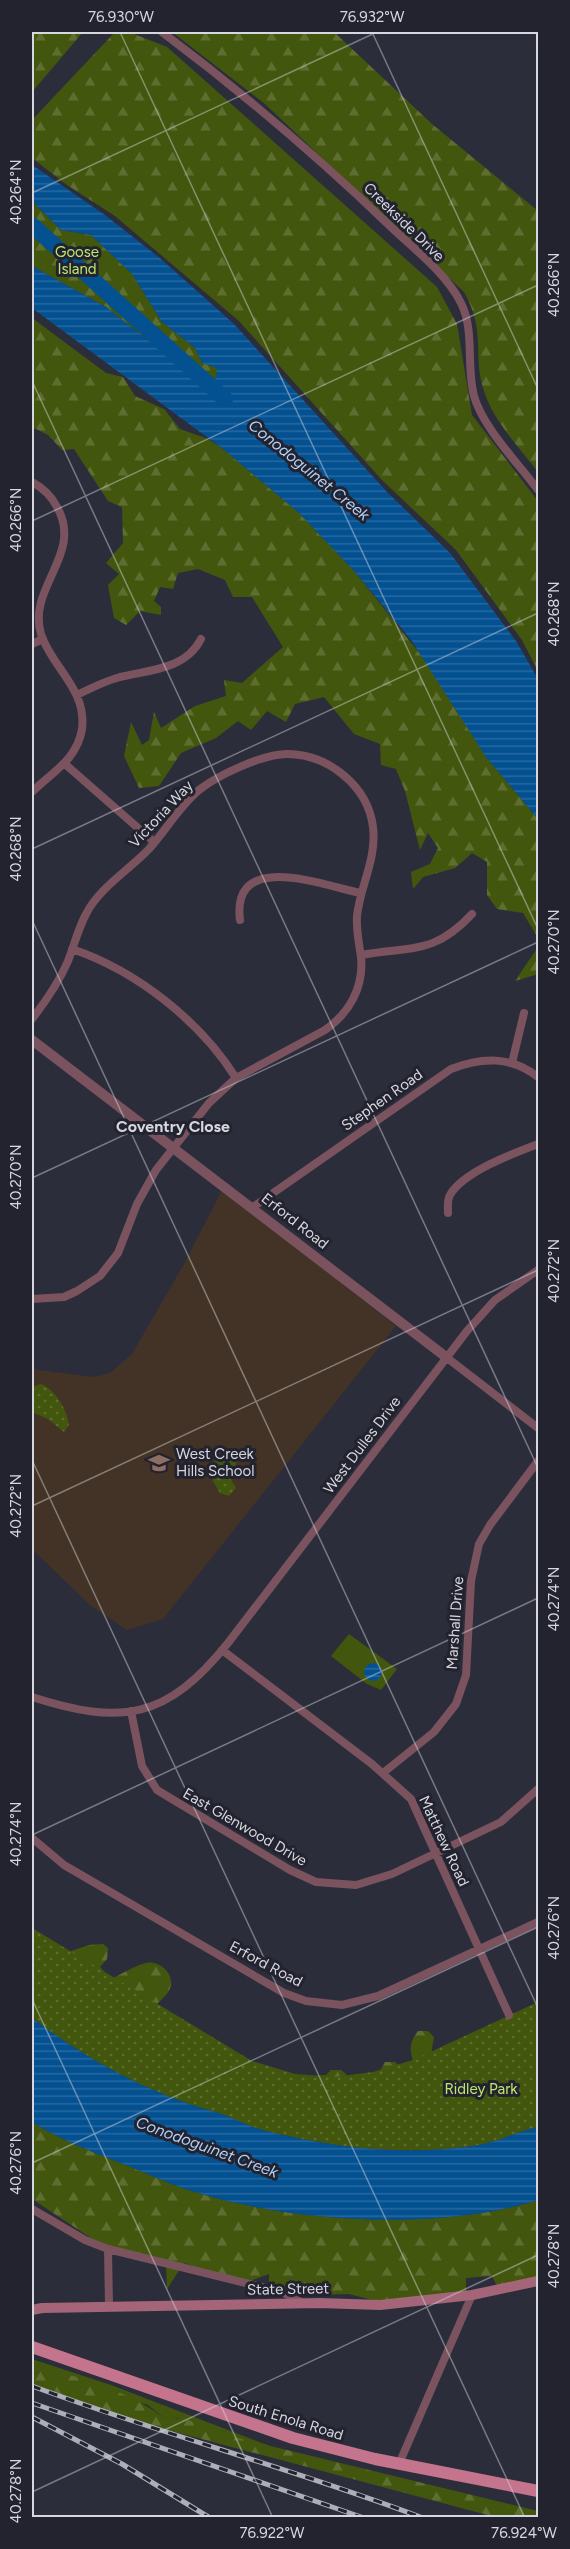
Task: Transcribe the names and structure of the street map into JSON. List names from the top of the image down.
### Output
{
  "streets": {
    "main road": ["State Street", "South Enola Road"],
    "street": [
      "Creekside Drive",
      "Victoria Way",
      "Stephen Road",
      "Erford Road",
      "West Dulles Drive",
      "Marshall Drive",
      "East Glenwood Drive",
      "Matthew Road"
    ]
  },
  "crossings": [
    ["Victoria Way", "Erford Road"],
    ["Stephen Road", "Erford Road"],
    ["Erford Road", "West Dulles Drive"],
    ["Erford Road", "Matthew Road"],
    ["West Dulles Drive", "East Glenwood Drive"],
    ["West Dulles Drive", "Matthew Road"],
    ["Marshall Drive", "Matthew Road"],
    ["East Glenwood Drive", "Matthew Road"]
  ],
  "districts": ["Coventry Close"],
  "water": ["Conodoguinet Creek"],
  "parks": ["Goose Island", "Ridley Park"],
  "places": {
    "school or university": ["West Creek Hills School"]
  },
  "coordinates": [
    "76.930°W",
    "76.932°W",
    "40.264°N",
    "40.266°N",
    "40.268°N",
    "40.270°N",
    "40.272°N",
    "40.274°N",
    "40.276°N",
    "40.278°N",
    "76.922°W",
    "76.924°W"
  ]
}
